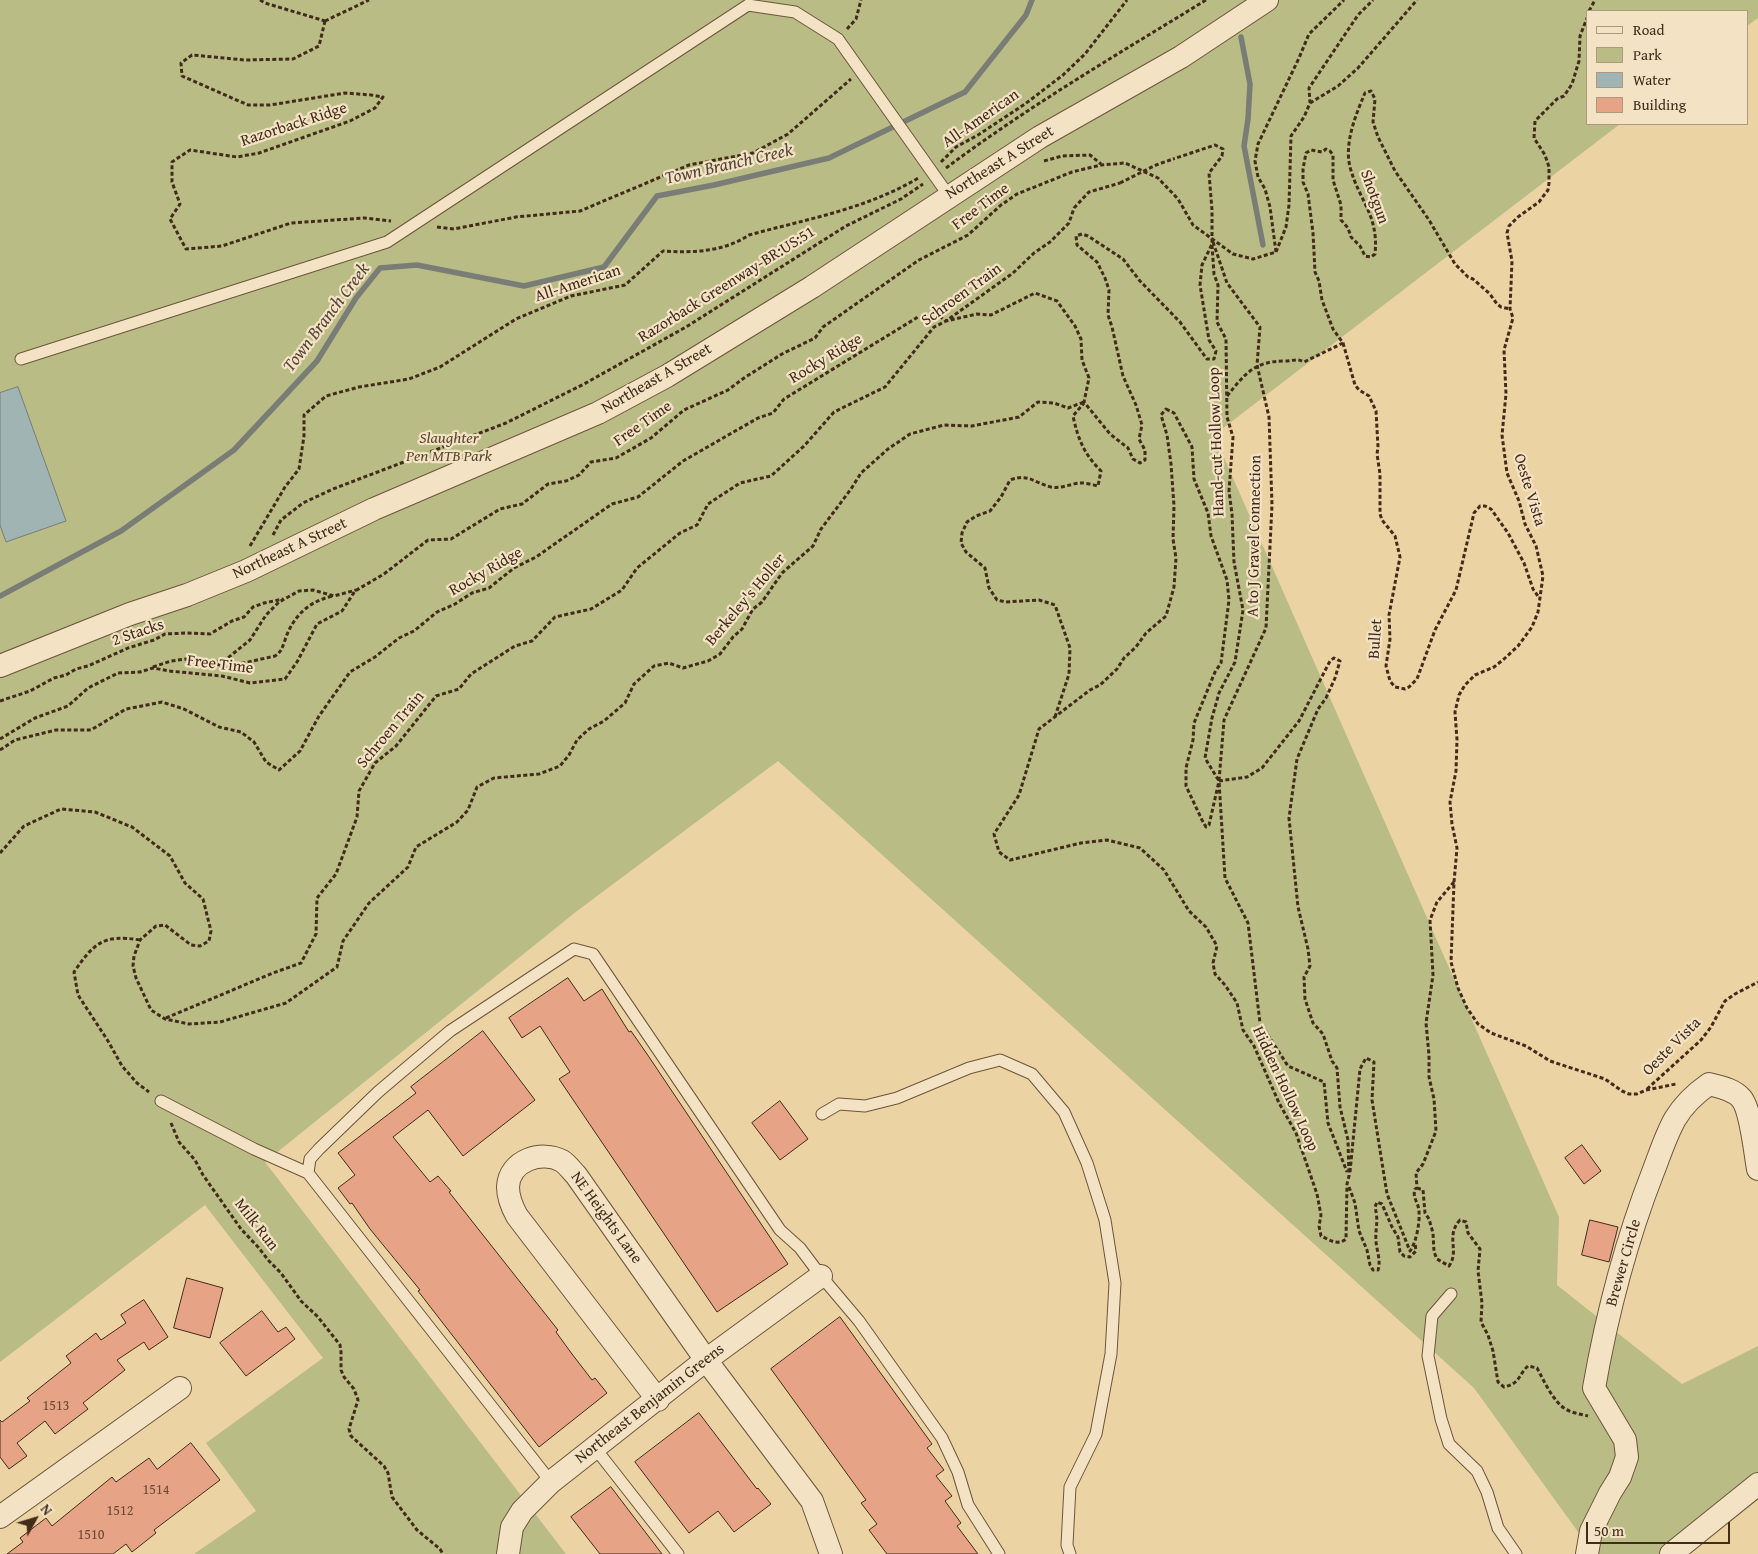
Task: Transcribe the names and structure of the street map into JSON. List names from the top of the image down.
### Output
{
  "streets": {
    "street": [
      "Northeast A Street",
      "NE Heights Lane",
      "Brewer Circle",
      "Northeast Benjamin Greens"
    ],
    "path": [
      "All-American",
      "Razorback Ridge",
      "Shotgun",
      "Free Time",
      "Razorback Greenway-BR:US:51",
      "Schroen Train",
      "Rocky Ridge",
      "Hand-cut Hollow Loop",
      "Oeste Vista",
      "A to J Gravel Connection",
      "Berkeley's Holler",
      "2 Stacks",
      "Bullet",
      "Hidden Hollow Loop",
      "Milk Run"
    ]
  },
  "crossings": [
    ["All-American", "Razorback Greenway-BR:US:51"],
    ["Shotgun", "Oeste Vista"],
    ["Shotgun", "Bullet"],
    ["Free Time", "Schroen Train"],
    ["Free Time", "Hand-cut Hollow Loop"],
    ["Free Time", "A to J Gravel Connection"],
    ["Schroen Train", "Rocky Ridge"],
    ["Schroen Train", "Hand-cut Hollow Loop"],
    ["Schroen Train", "A to J Gravel Connection"],
    ["Schroen Train", "Berkeley's Holler"],
    ["Rocky Ridge", "Berkeley's Holler"],
    ["Rocky Ridge", "Hidden Hollow Loop"],
    ["Hand-cut Hollow Loop", "A to J Gravel Connection"],
    ["Hand-cut Hollow Loop", "Hidden Hollow Loop"],
    ["Oeste Vista", "Bullet"],
    ["A to J Gravel Connection", "Hidden Hollow Loop"],
    ["NE Heights Lane", "Northeast Benjamin Greens"]
  ],
  "water": ["Town Branch Creek"],
  "parks": ["Slaughter Pen MTB Park"],
  "house_numbers": [
    "1513",
    "1514",
    "1512",
    "1510"
  ],
  "legend": [
    "Road",
    "Park",
    "Water",
    "Building"
  ],
  "scale_bar": "50 m",
  "north": "top right"
}
